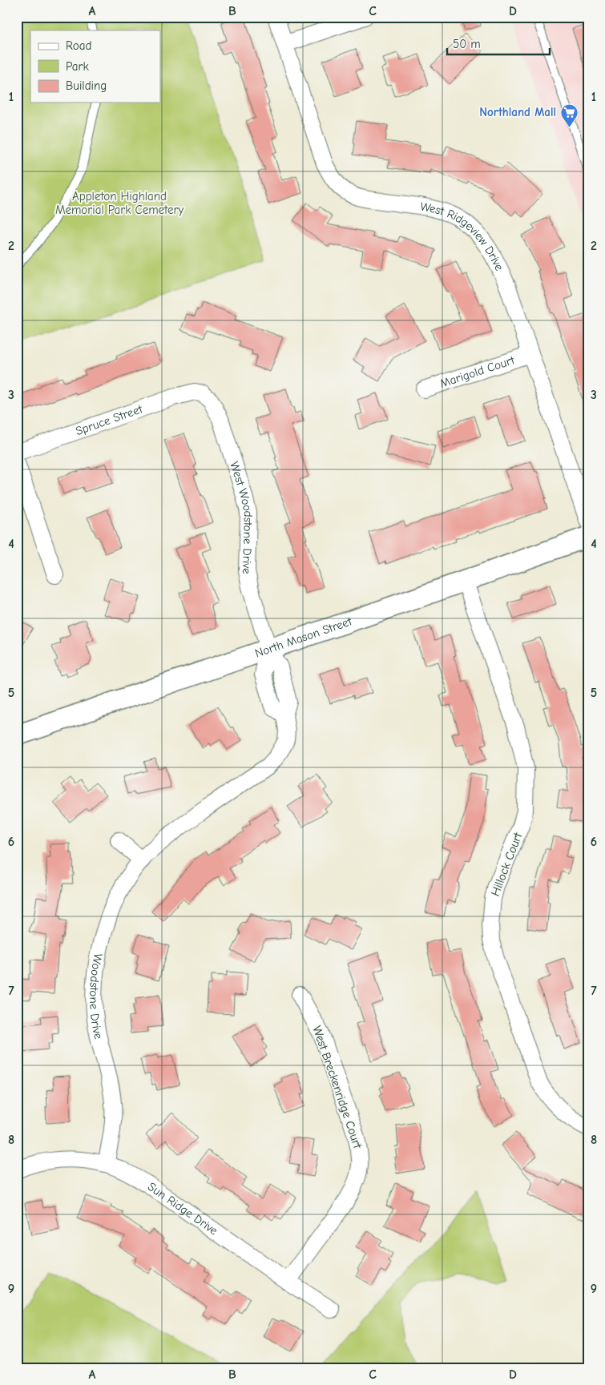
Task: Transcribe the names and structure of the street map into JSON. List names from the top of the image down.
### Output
{
  "streets": {
    "street": [
      "West Ridgeview Drive",
      "Marigold Court",
      "Spruce Street",
      "West Woodstone Drive",
      "North Mason Street",
      "Hillock Court",
      "Woodstone Drive",
      "West Breckenridge Court",
      "Sun Ridge Drive"
    ]
  },
  "crossings": [
    ["West Ridgeview Drive", "Marigold Court"],
    ["Spruce Street", "West Woodstone Drive"],
    ["West Woodstone Drive", "North Mason Street"],
    ["West Woodstone Drive", "Woodstone Drive"],
    ["North Mason Street", "Hillock Court"],
    ["North Mason Street", "Woodstone Drive"],
    ["Woodstone Drive", "Sun Ridge Drive"],
    ["West Breckenridge Court", "Sun Ridge Drive"]
  ],
  "parks": ["Appleton Highland Memorial Park Cemetery"],
  "places": {
    "supermarket": ["Northland Mall"]
  },
  "legend": ["Road", "Park", "Building"],
  "scale_bar": "50 m",
  "grid": {
    "columns": [
      "A",
      "B",
      "C",
      "D"
    ],
    "rows": [
      "1",
      "2",
      "3",
      "4",
      "5",
      "6",
      "7",
      "8",
      "9"
    ]
  }
}
